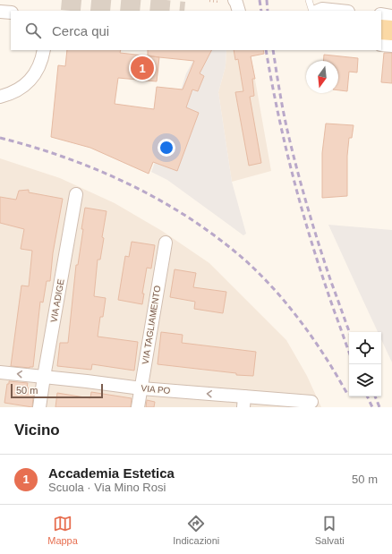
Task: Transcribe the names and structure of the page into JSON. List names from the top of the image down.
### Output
{
  "streets": {
    "street": ["VIA ADIGE", "VIA TAGLIAMENTO", "VIA PO"]
  },
  "crossings": [
    ["VIA ADIGE", "VIA PO"],
    ["VIA TAGLIAMENTO", "VIA PO"]
  ],
  "one_way": ["VIA PO"],
  "scale_bar": "50 m",
  "north": "bottom",
  "page": {
    "search": "Cerca qui",
    "pins": "1",
    "scale": "50 m",
    "heading": "Vicino",
    "list": [
      {
        "mark": "1",
        "name": "Accademia Estetica",
        "note": "Scuola · Via Mino Rosi",
        "value": "50 m"
      }
    ],
    "nav": ["Mappa", "Indicazioni", "Salvati"]
  }
}
